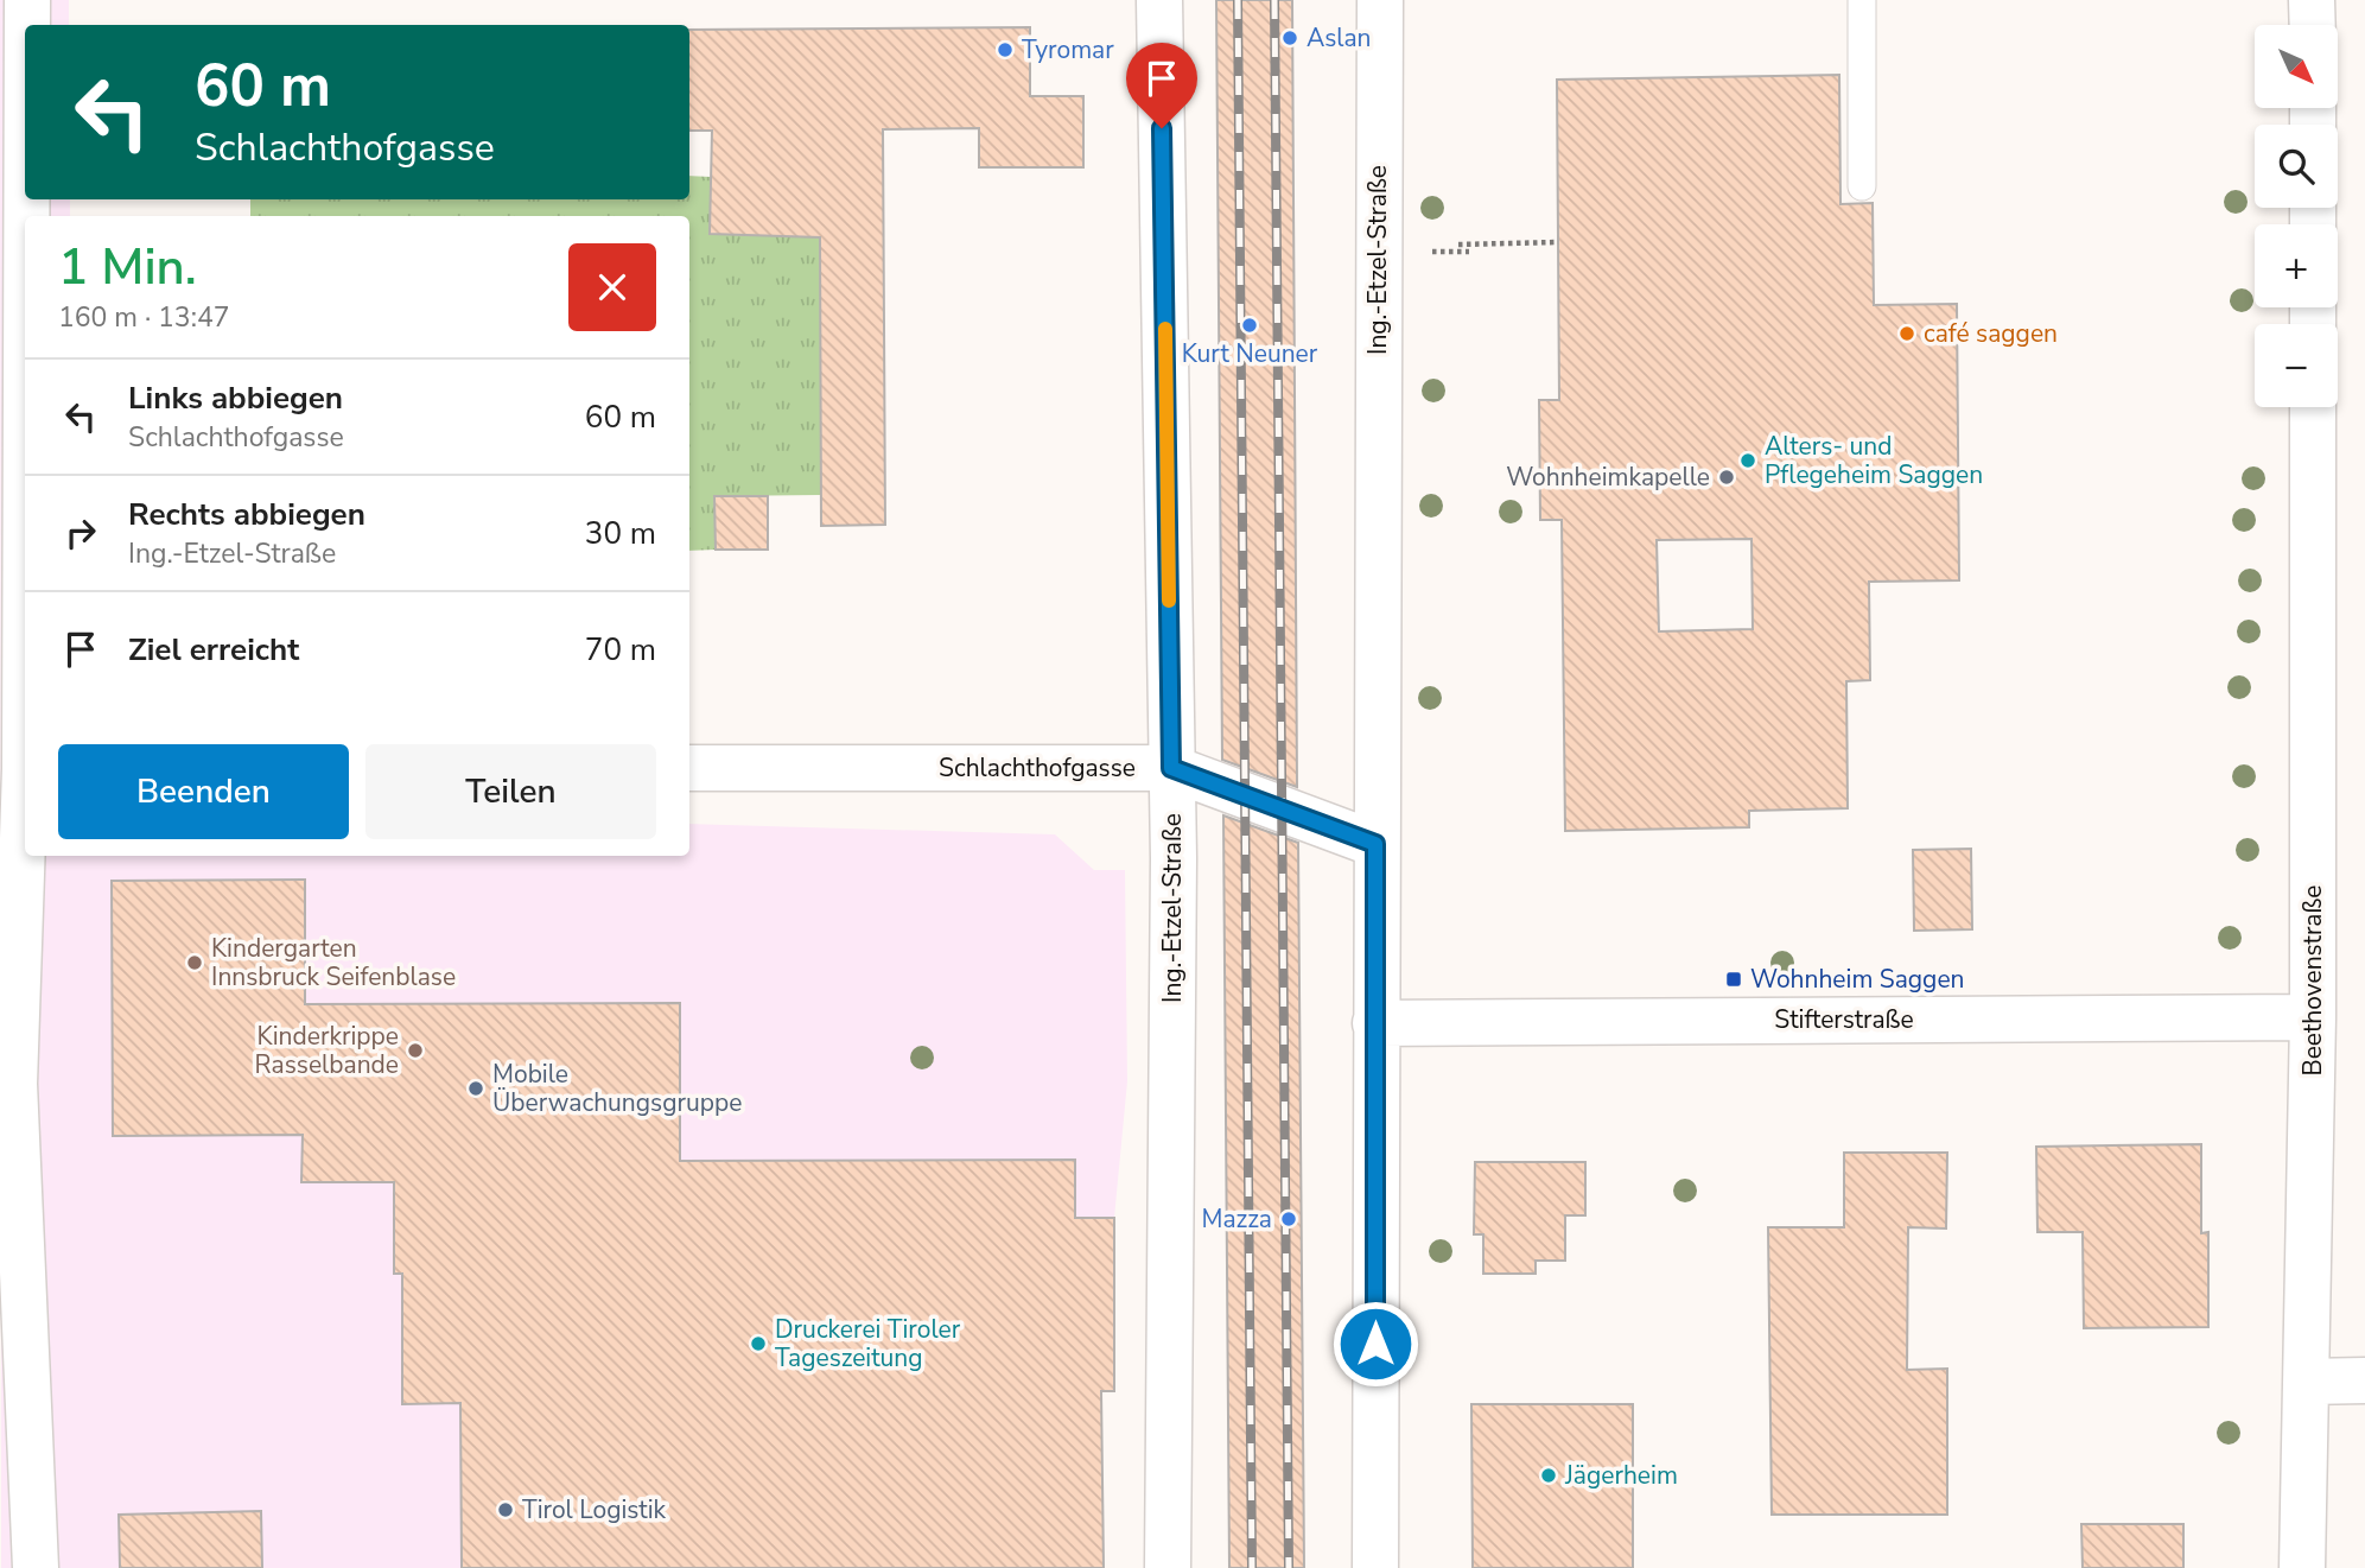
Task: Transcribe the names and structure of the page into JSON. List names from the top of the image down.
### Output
{
  "streets": {
    "street": [
      "Ing.-Etzel-Straße",
      "Schlachthofgasse",
      "Beethovenstraße",
      "Stifterstraße"
    ]
  },
  "crossings": [
    ["Ing.-Etzel-Straße", "Schlachthofgasse"],
    ["Ing.-Etzel-Straße", "Stifterstraße"],
    ["Beethovenstraße", "Stifterstraße"]
  ],
  "places": {
    "other": [
      "Aslan",
      "Tyromar",
      "Kurt Neuner",
      "café saggen",
      "Alters- und Pflegeheim Saggen",
      "Wohnheimkapelle",
      "Kindergarten Innsbruck Seifenblase",
      "Kinderkrippe Rasselbande",
      "Mobile Überwachungsgruppe",
      "Mazza",
      "Druckerei Tiroler Tageszeitung",
      "Jägerheim",
      "Tirol Logistik"
    ],
    "transit": ["Wohnheim Saggen"]
  },
  "north": "bottom right",
  "page": {
    "map_buttons": ["+", "−"],
    "turn": ["60 m", "Schlachthofgasse"],
    "heading": ["1 Min.", "160 m · 13:47"],
    "list": [
      {
        "name": "Links abbiegen",
        "note": "Schlachthofgasse",
        "value": "60 m"
      },
      {
        "name": "Rechts abbiegen",
        "note": "Ing.-Etzel-Straße",
        "value": "30 m"
      },
      {
        "name": "Ziel erreicht",
        "value": "70 m"
      }
    ],
    "buttons": ["Beenden", "Teilen"]
  }
}
